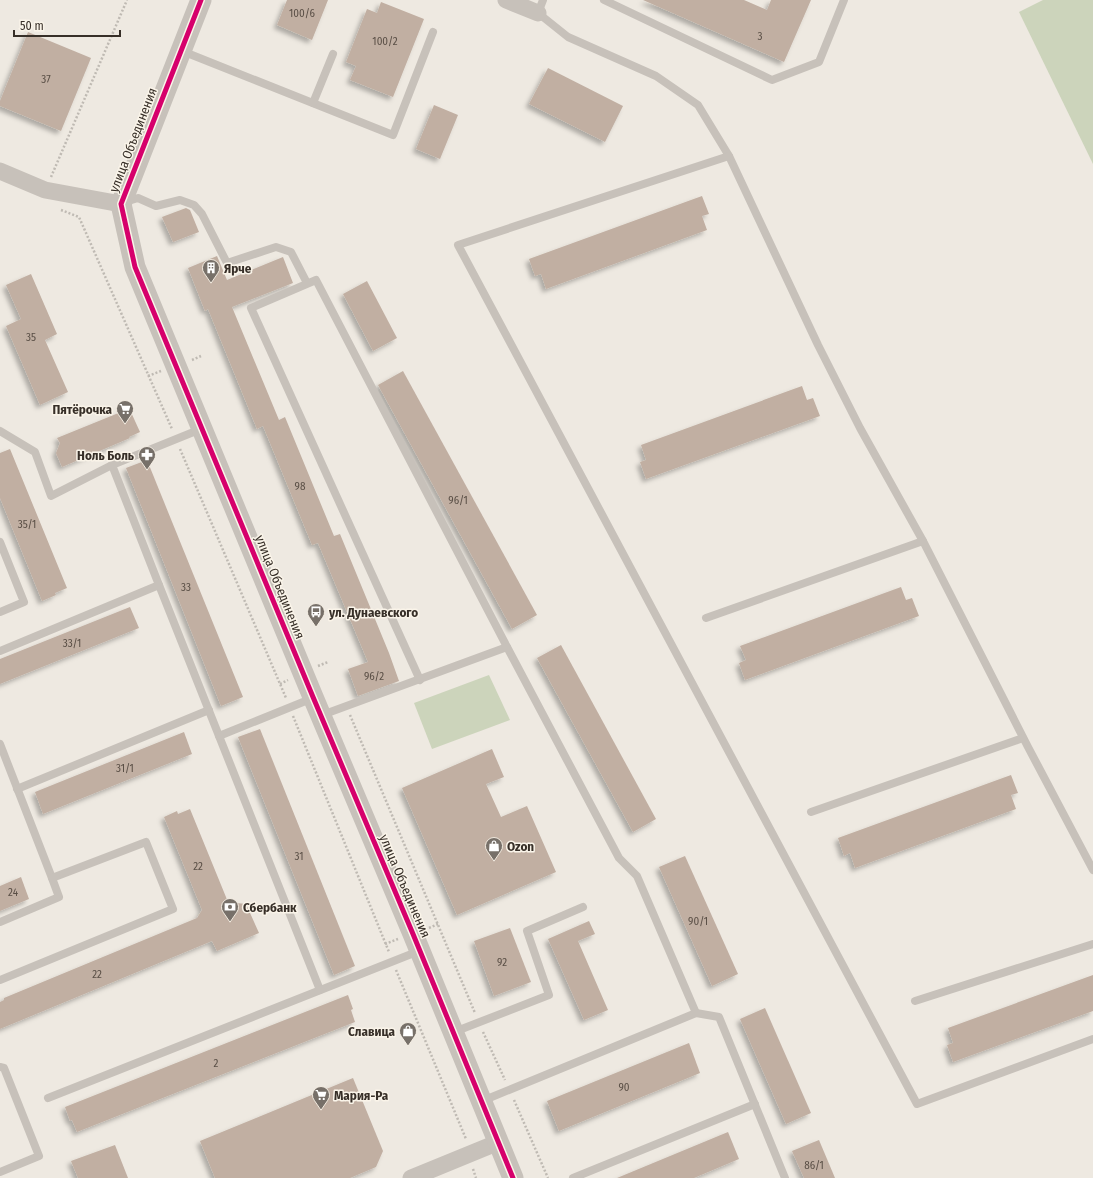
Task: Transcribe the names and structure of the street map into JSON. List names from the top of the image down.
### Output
{
  "streets": {
    "street": ["улица Объединения"]
  },
  "places": {
    "building": ["Ярче"],
    "supermarket": ["Пятёрочка", "Мария-Ра"],
    "pharmacy": ["Ноль Боль"],
    "bus stop": ["ул. Дунаевского"],
    "shop": ["Ozon", "Славица"],
    "bank": ["Сбербанк"]
  },
  "house_numbers": [
    "100/6",
    "3",
    "100/2",
    "37",
    "35",
    "98",
    "96/1",
    "35/1",
    "33",
    "33/1",
    "96/2",
    "31/1",
    "31",
    "22",
    "24",
    "90/1",
    "92",
    "22",
    "2",
    "90",
    "86/1"
  ],
  "scale_bar": "50 m"
}
